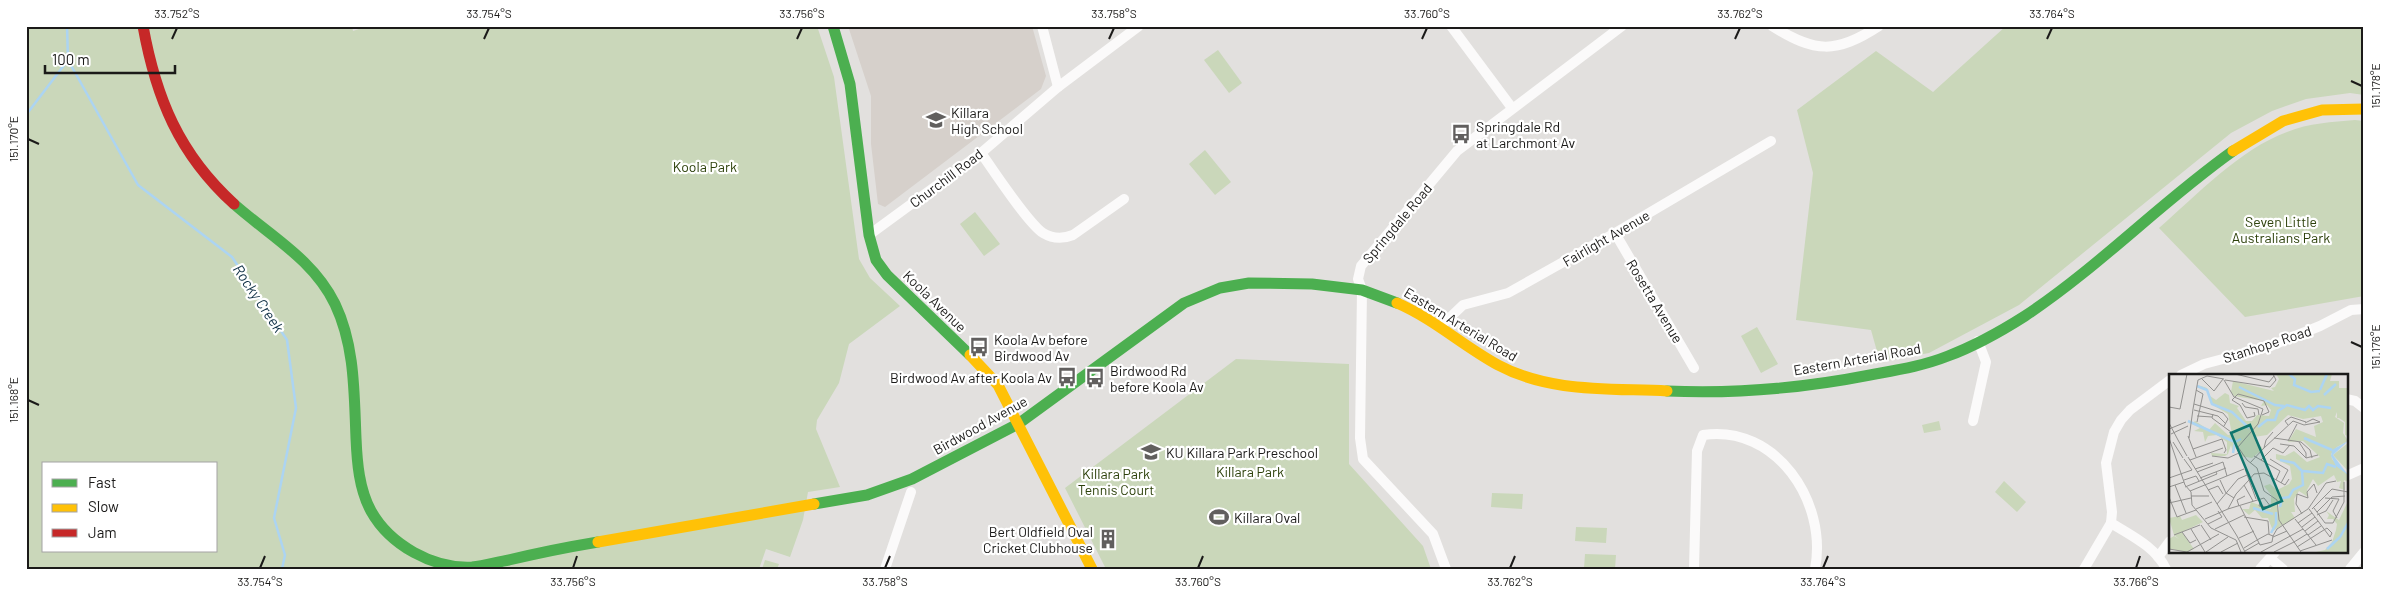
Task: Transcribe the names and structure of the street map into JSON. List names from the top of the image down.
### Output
{
  "streets": {
    "main road": ["Koola Avenue", "Eastern Arterial Road", "Birdwood Avenue"],
    "street": [
      "Churchill Road",
      "Springdale Road",
      "Fairlight Avenue",
      "Rosetta Avenue",
      "Stanhope Road"
    ]
  },
  "crossings": [
    ["Churchill Road", "Koola Avenue"],
    ["Springdale Road", "Eastern Arterial Road"],
    ["Springdale Road", "Birdwood Avenue"],
    ["Fairlight Avenue", "Rosetta Avenue"],
    ["Fairlight Avenue", "Eastern Arterial Road"],
    ["Koola Avenue", "Birdwood Avenue"],
    ["Eastern Arterial Road", "Birdwood Avenue"]
  ],
  "water": ["Rocky Creek"],
  "parks": [
    "Koola Park",
    "Seven Little Australians Park",
    "Killara Park",
    "Killara Park Tennis Court"
  ],
  "places": {
    "school or university": ["Killara High School", "KU Killara Park Preschool"],
    "bus stop": [
      "Springdale Rd at Larchmont Av",
      "Koola Av before Birdwood Av",
      "Birdwood Av after Koola Av",
      "Birdwood Rd before Koola Av"
    ],
    "sports": ["Killara Oval"],
    "building": ["Bert Oldfield Oval Cricket Clubhouse"]
  },
  "legend": ["Fast", "Slow", "Jam"],
  "scale_bar": "100 m",
  "coordinates": [
    "33.752°S",
    "33.754°S",
    "33.756°S",
    "33.758°S",
    "33.760°S",
    "33.762°S",
    "33.764°S",
    "151.178°E",
    "151.170°E",
    "151.176°E",
    "151.168°E",
    "33.766°S"
  ]
}
